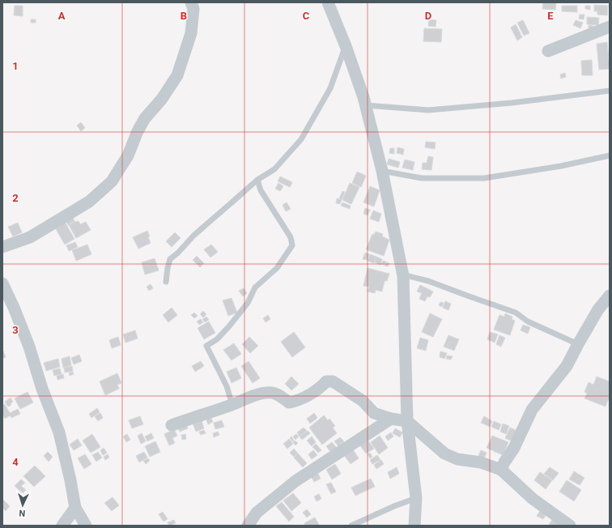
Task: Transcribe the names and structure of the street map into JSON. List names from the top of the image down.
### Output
{
  "north": "bottom",
  "grid": {
    "columns": [
      "A",
      "B",
      "C",
      "D",
      "E"
    ],
    "rows": [
      "1",
      "2",
      "3",
      "4"
    ]
  }
}
